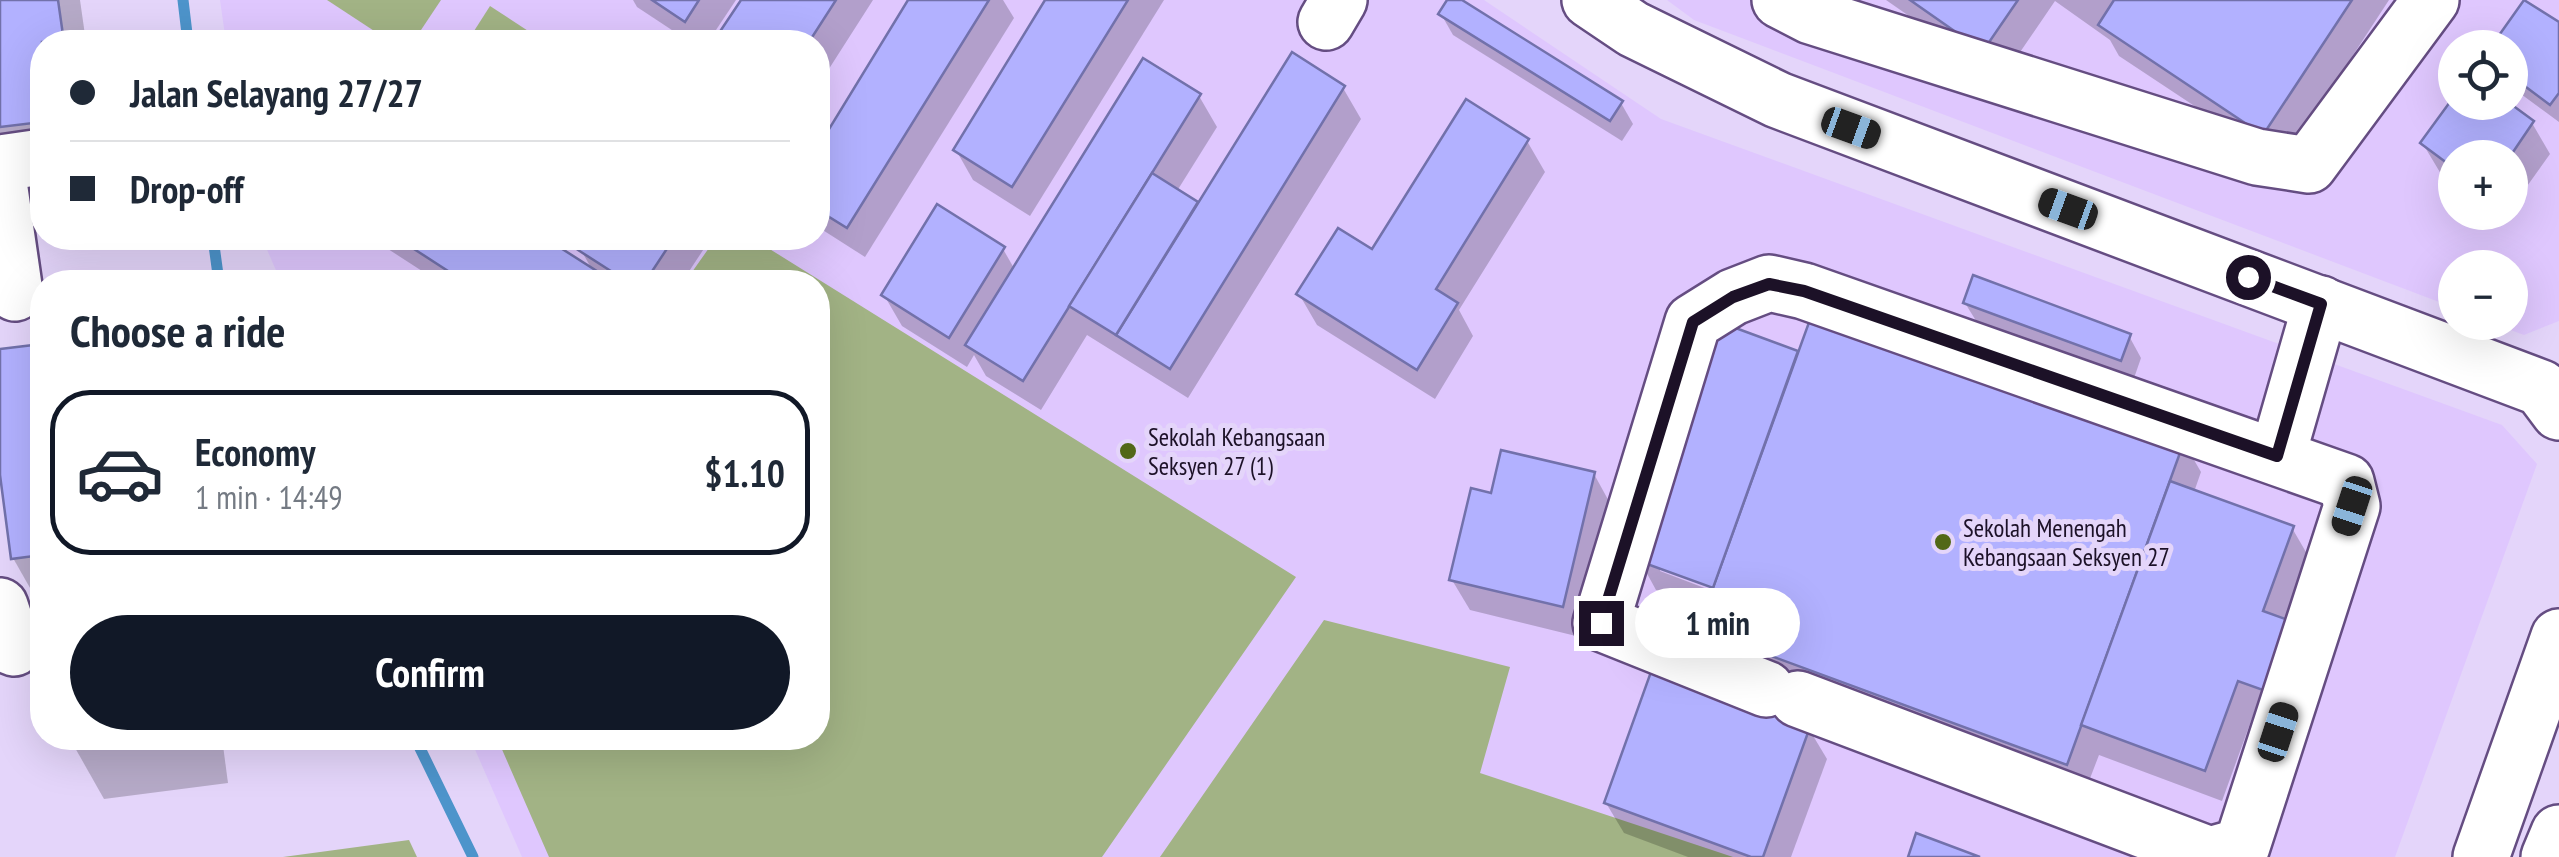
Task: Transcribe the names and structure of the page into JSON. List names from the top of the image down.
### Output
{
  "places": ["Sekolah Kebangsaan Seksyen 27 (1)", "Sekolah Menengah Kebangsaan Seksyen 27"],
  "page": {
    "map_buttons": ["+", "−"],
    "banner": ["Jalan Selayang 27/27", "Drop-off"],
    "heading": "Choose a ride",
    "list": [
      {
        "name": "Economy",
        "note": "1 min · 14:49",
        "value": "$1.10"
      }
    ],
    "bubble": "1 min",
    "buttons": "Confirm"
  }
}
